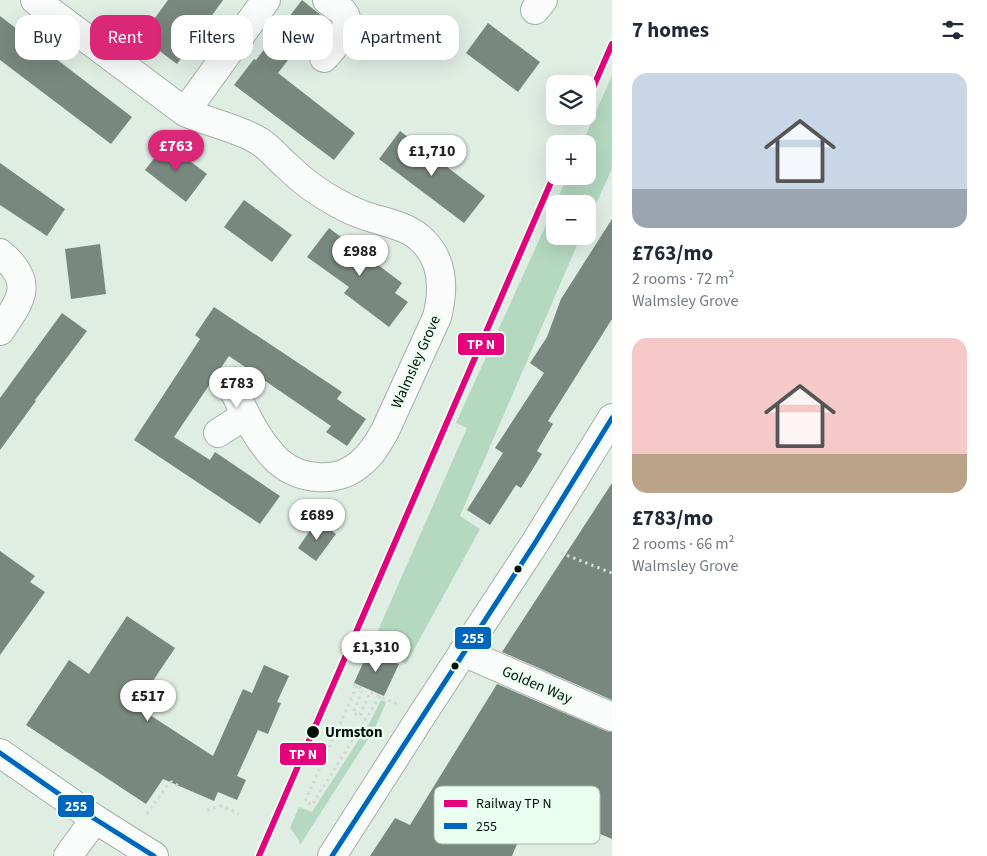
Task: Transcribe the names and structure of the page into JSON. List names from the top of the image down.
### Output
{
  "streets": {
    "street": ["Walmsley Grove", "Golden Way"]
  },
  "places": ["Urmston"],
  "lines": ["transit line 255"],
  "legend": ["Railway TP N", "255"],
  "page": {
    "heading": "7 homes",
    "chip": [
      "Buy",
      "Rent",
      "Filters",
      "New",
      "Apartment"
    ],
    "list": [
      {
        "name": "£763/mo",
        "note": "2 rooms · 72 m² · Walmsley Grove"
      },
      {
        "name": "£783/mo",
        "note": "2 rooms · 66 m² · Walmsley Grove"
      }
    ],
    "map_buttons": ["+", "−"],
    "price": [
      "£763",
      "£1,710",
      "£988",
      "£783",
      "£689",
      "£1,310",
      "£517"
    ]
  }
}
